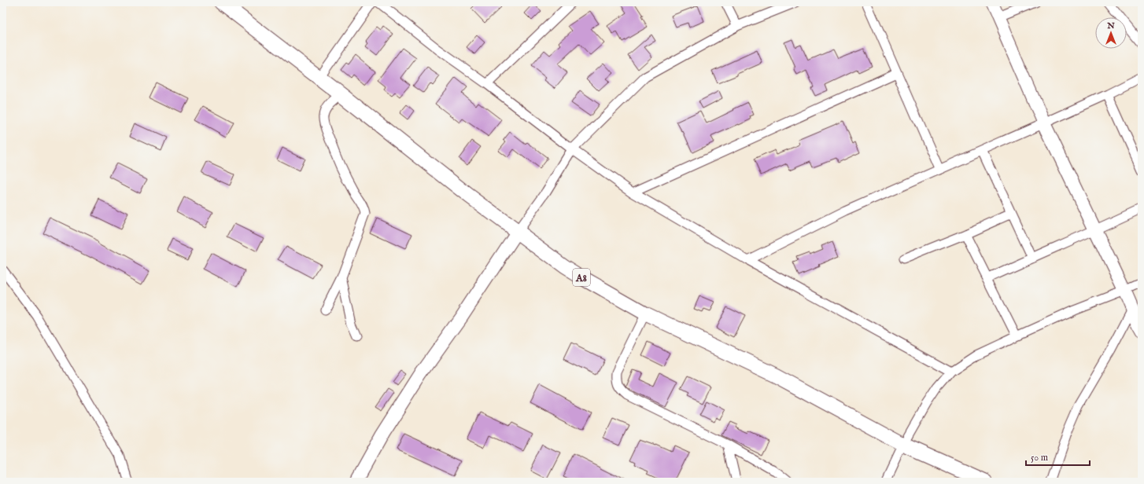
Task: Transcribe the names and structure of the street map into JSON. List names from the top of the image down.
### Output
{
  "streets": {
    "main road": ["A8"]
  },
  "scale_bar": "50 m",
  "north": "top"
}
